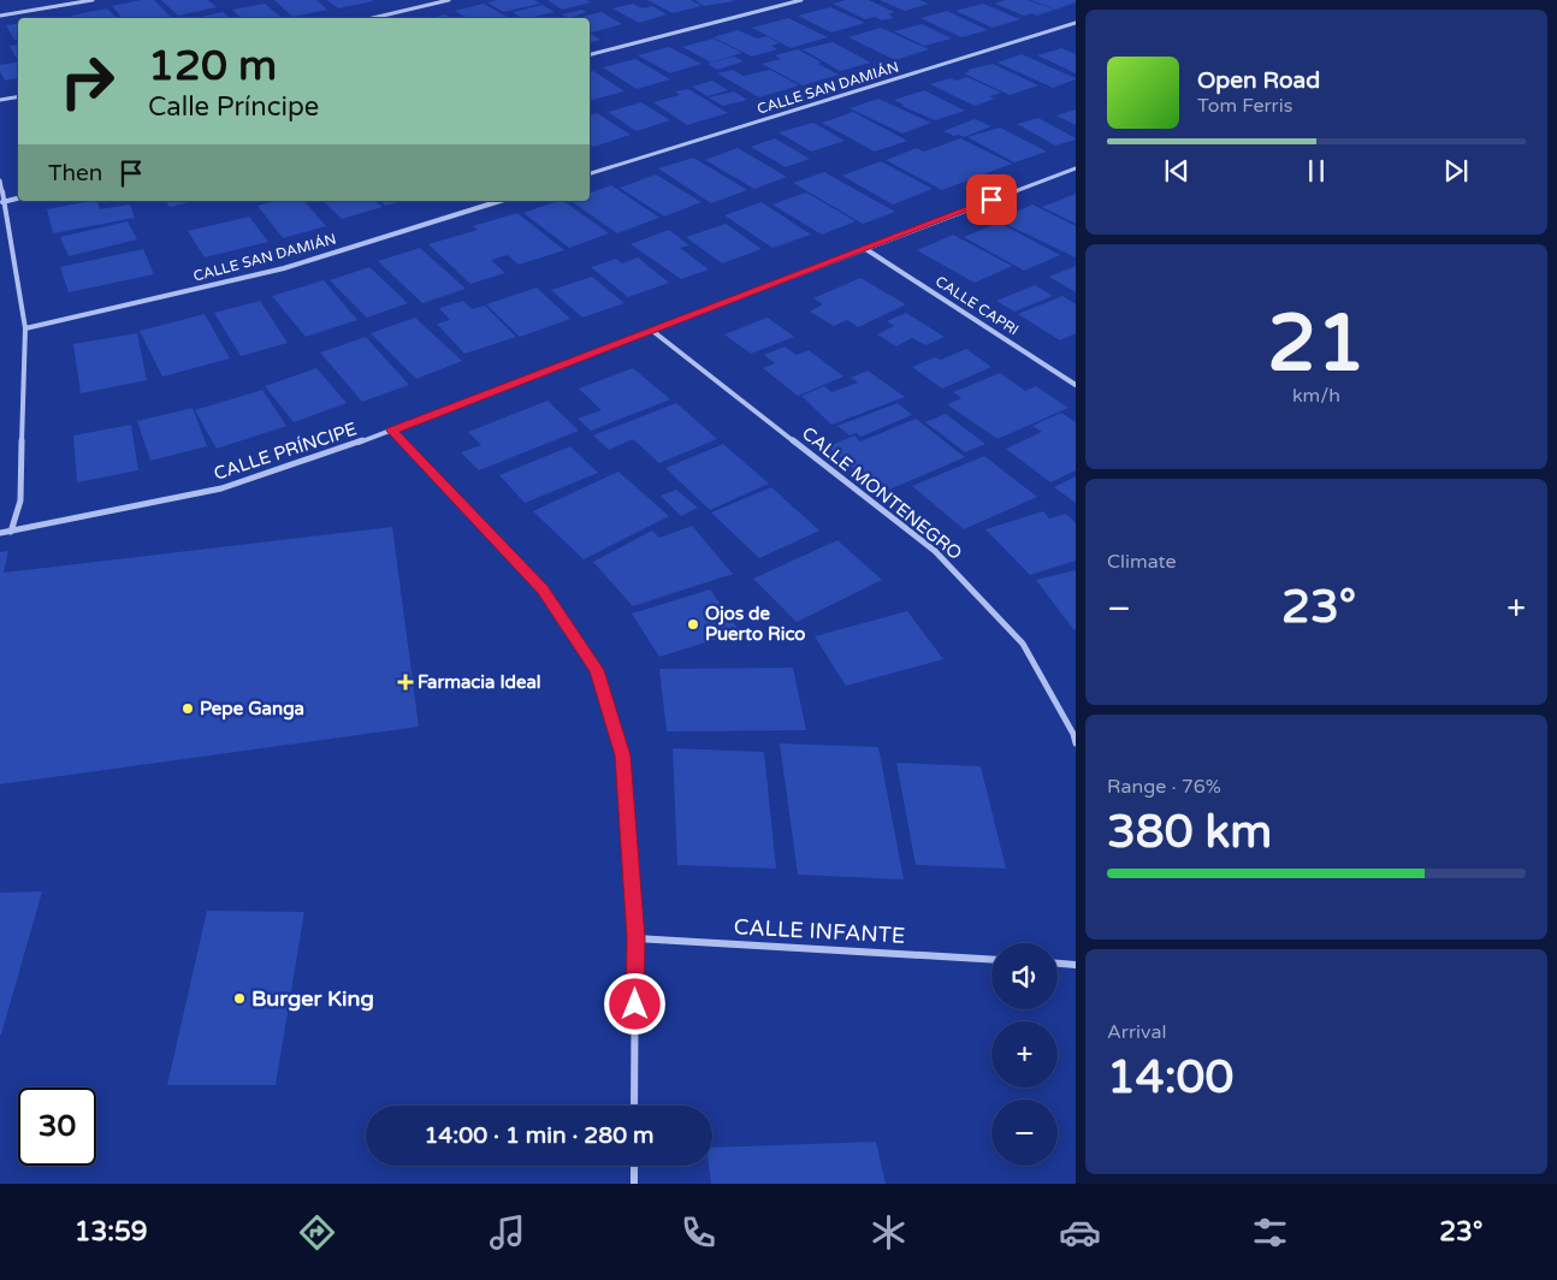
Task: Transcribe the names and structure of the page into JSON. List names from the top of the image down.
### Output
{
  "streets": {
    "street": [
      "CALLE SAN DAMIÁN",
      "CALLE CAPRI",
      "CALLE PRÍNCIPE",
      "CALLE MONTENEGRO",
      "CALLE INFANTE"
    ]
  },
  "crossings": [
    ["CALLE CAPRI", "CALLE PRÍNCIPE"],
    ["CALLE PRÍNCIPE", "CALLE MONTENEGRO"]
  ],
  "places": {
    "other": ["Ojos de Puerto Rico", "Pepe Ganga", "Burger King"],
    "health": ["Farmacia Ideal"]
  },
  "page": {
    "turn": ["120 m", "Calle Príncipe"],
    "song": ["Open Road", "Tom Ferris"],
    "then": "Then",
    "tile": [
      ["21", "km/h"],
      "Climate",
      ["Range · 76%", "380 km"],
      ["Arrival", "14:00"]
    ],
    "heat": ["−", "23°", "+"],
    "map_buttons": ["+", "−"],
    "limit": "30",
    "trip": "14:00 · 1 min · 280 m",
    "tabs": ["13:59", "23°"]
  }
}
